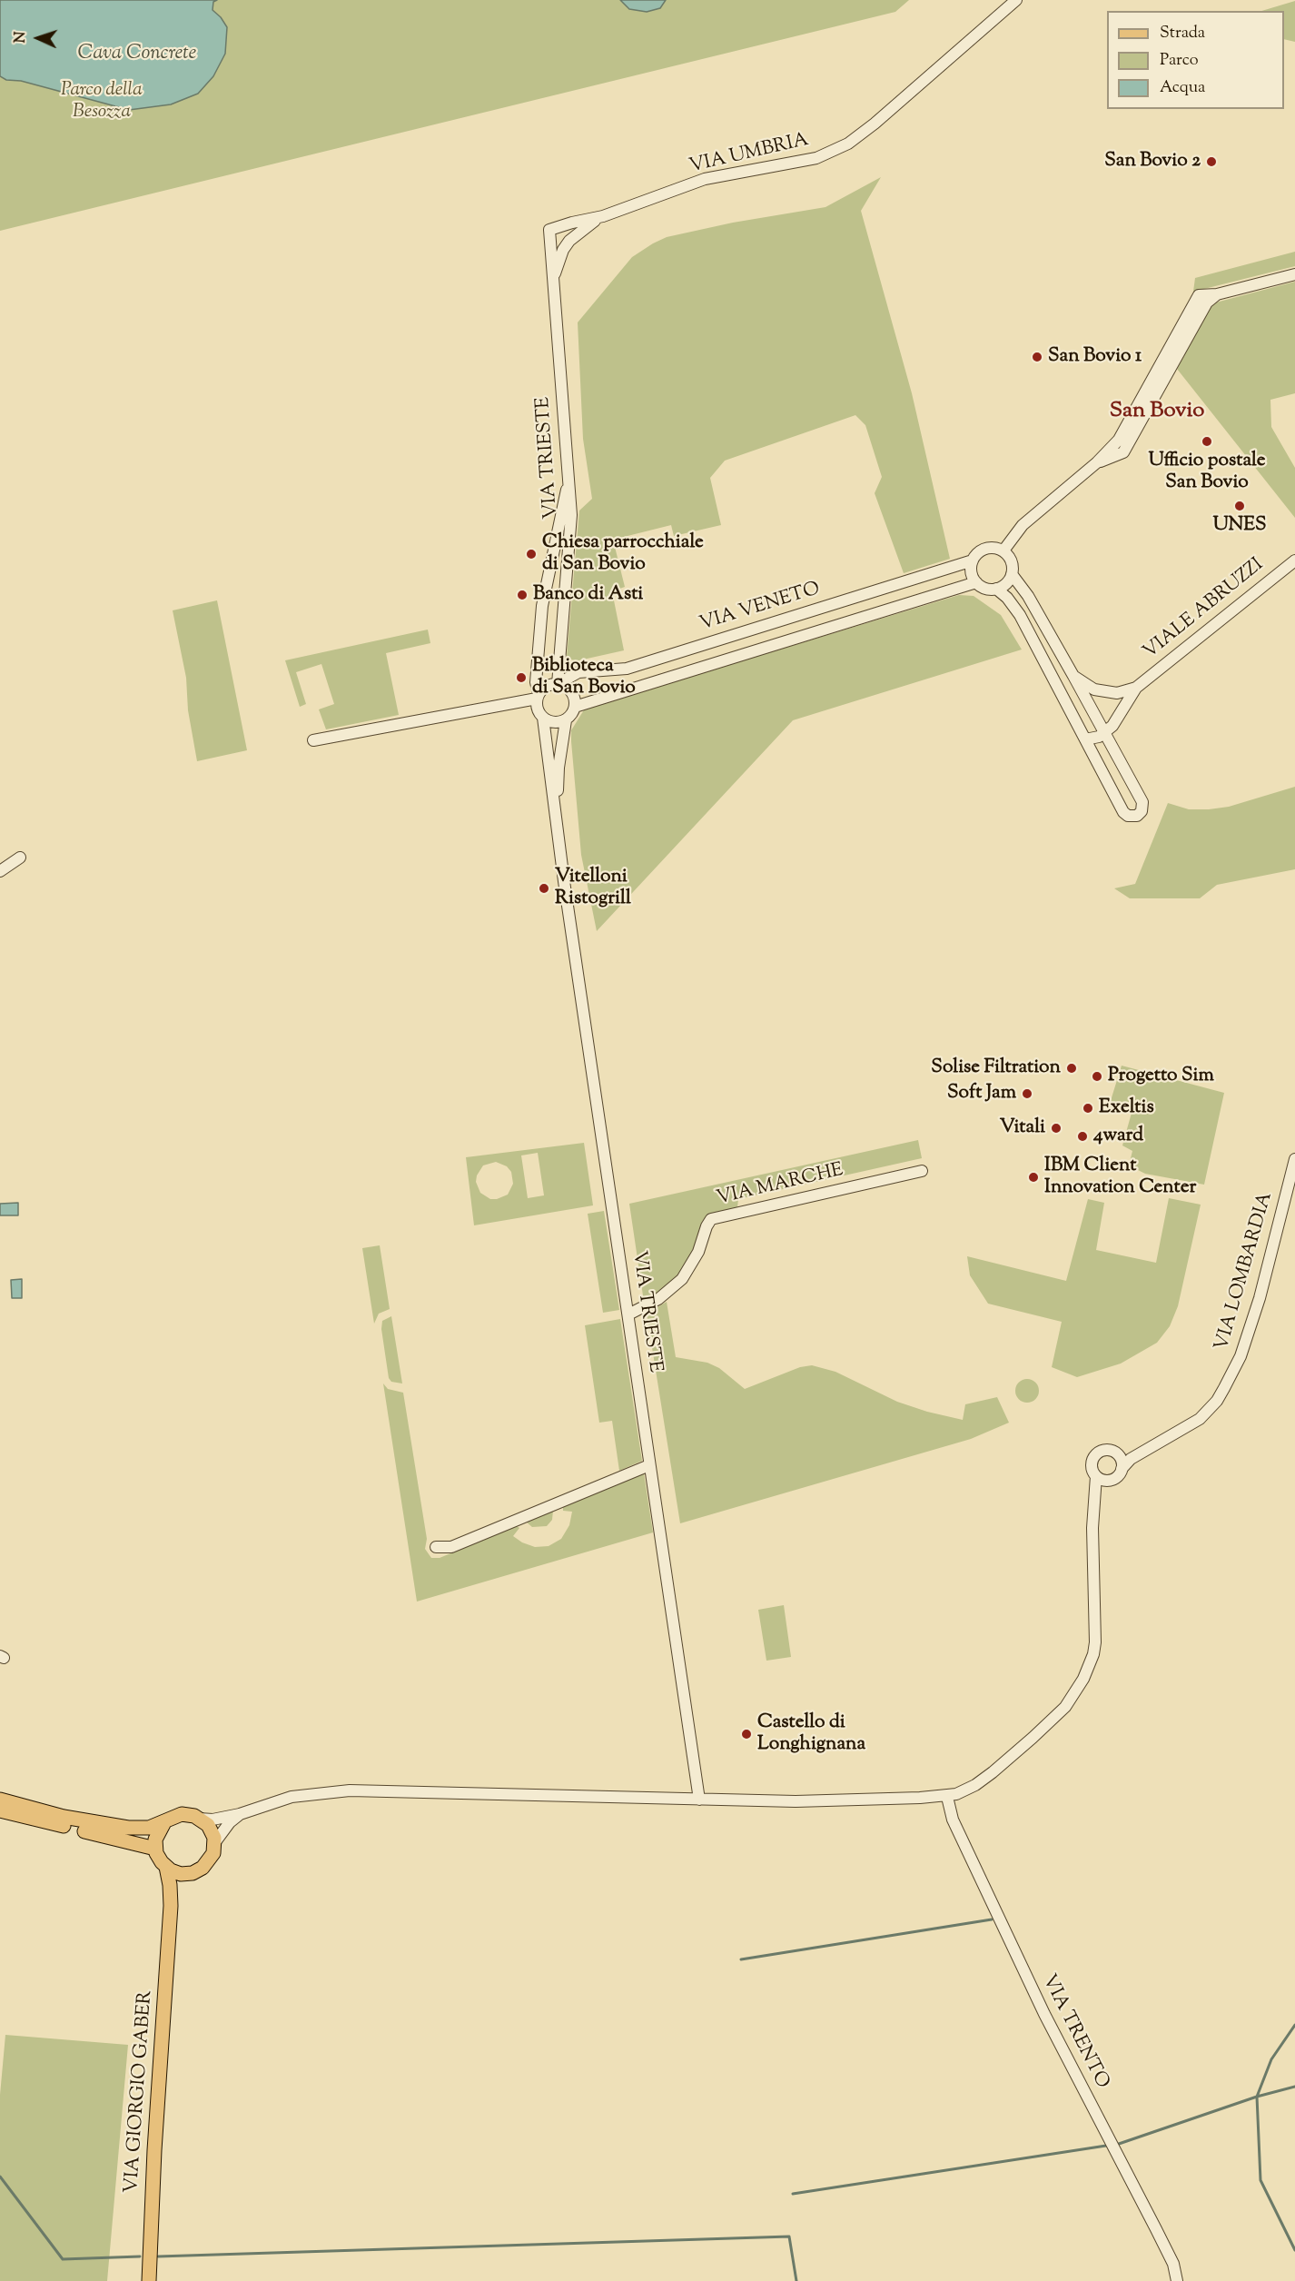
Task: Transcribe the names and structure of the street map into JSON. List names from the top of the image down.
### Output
{
  "streets": {
    "main road": ["VIA GIORGIO GABER"],
    "street": [
      "VIA UMBRIA",
      "VIA TRIESTE",
      "VIA VENETO",
      "VIALE ABRUZZI",
      "VIA MARCHE",
      "VIA LOMBARDIA",
      "VIA TRENTO"
    ]
  },
  "crossings": [
    ["VIA UMBRIA", "VIA TRIESTE"],
    ["VIA TRIESTE", "VIA VENETO"],
    ["VIA TRIESTE", "VIA MARCHE"]
  ],
  "districts": ["San Bovio"],
  "water": ["Cava Concrete"],
  "parks": ["Parco della Besozza"],
  "places": [
    "San Bovio 2",
    "San Bovio 1",
    "Ufficio postale San Bovio",
    "UNES",
    "Chiesa parrocchiale di San Bovio",
    "Banco di Asti",
    "Biblioteca di San Bovio",
    "Vitelloni Ristogrill",
    "Solise Filtration",
    "Progetto Sim",
    "Soft Jam",
    "Exeltis",
    "Vitali",
    "4ward",
    "IBM Client Innovation Center",
    "Castello di Longhignana"
  ],
  "legend": ["Strada", "Parco", "Acqua"],
  "north": "left"
}
